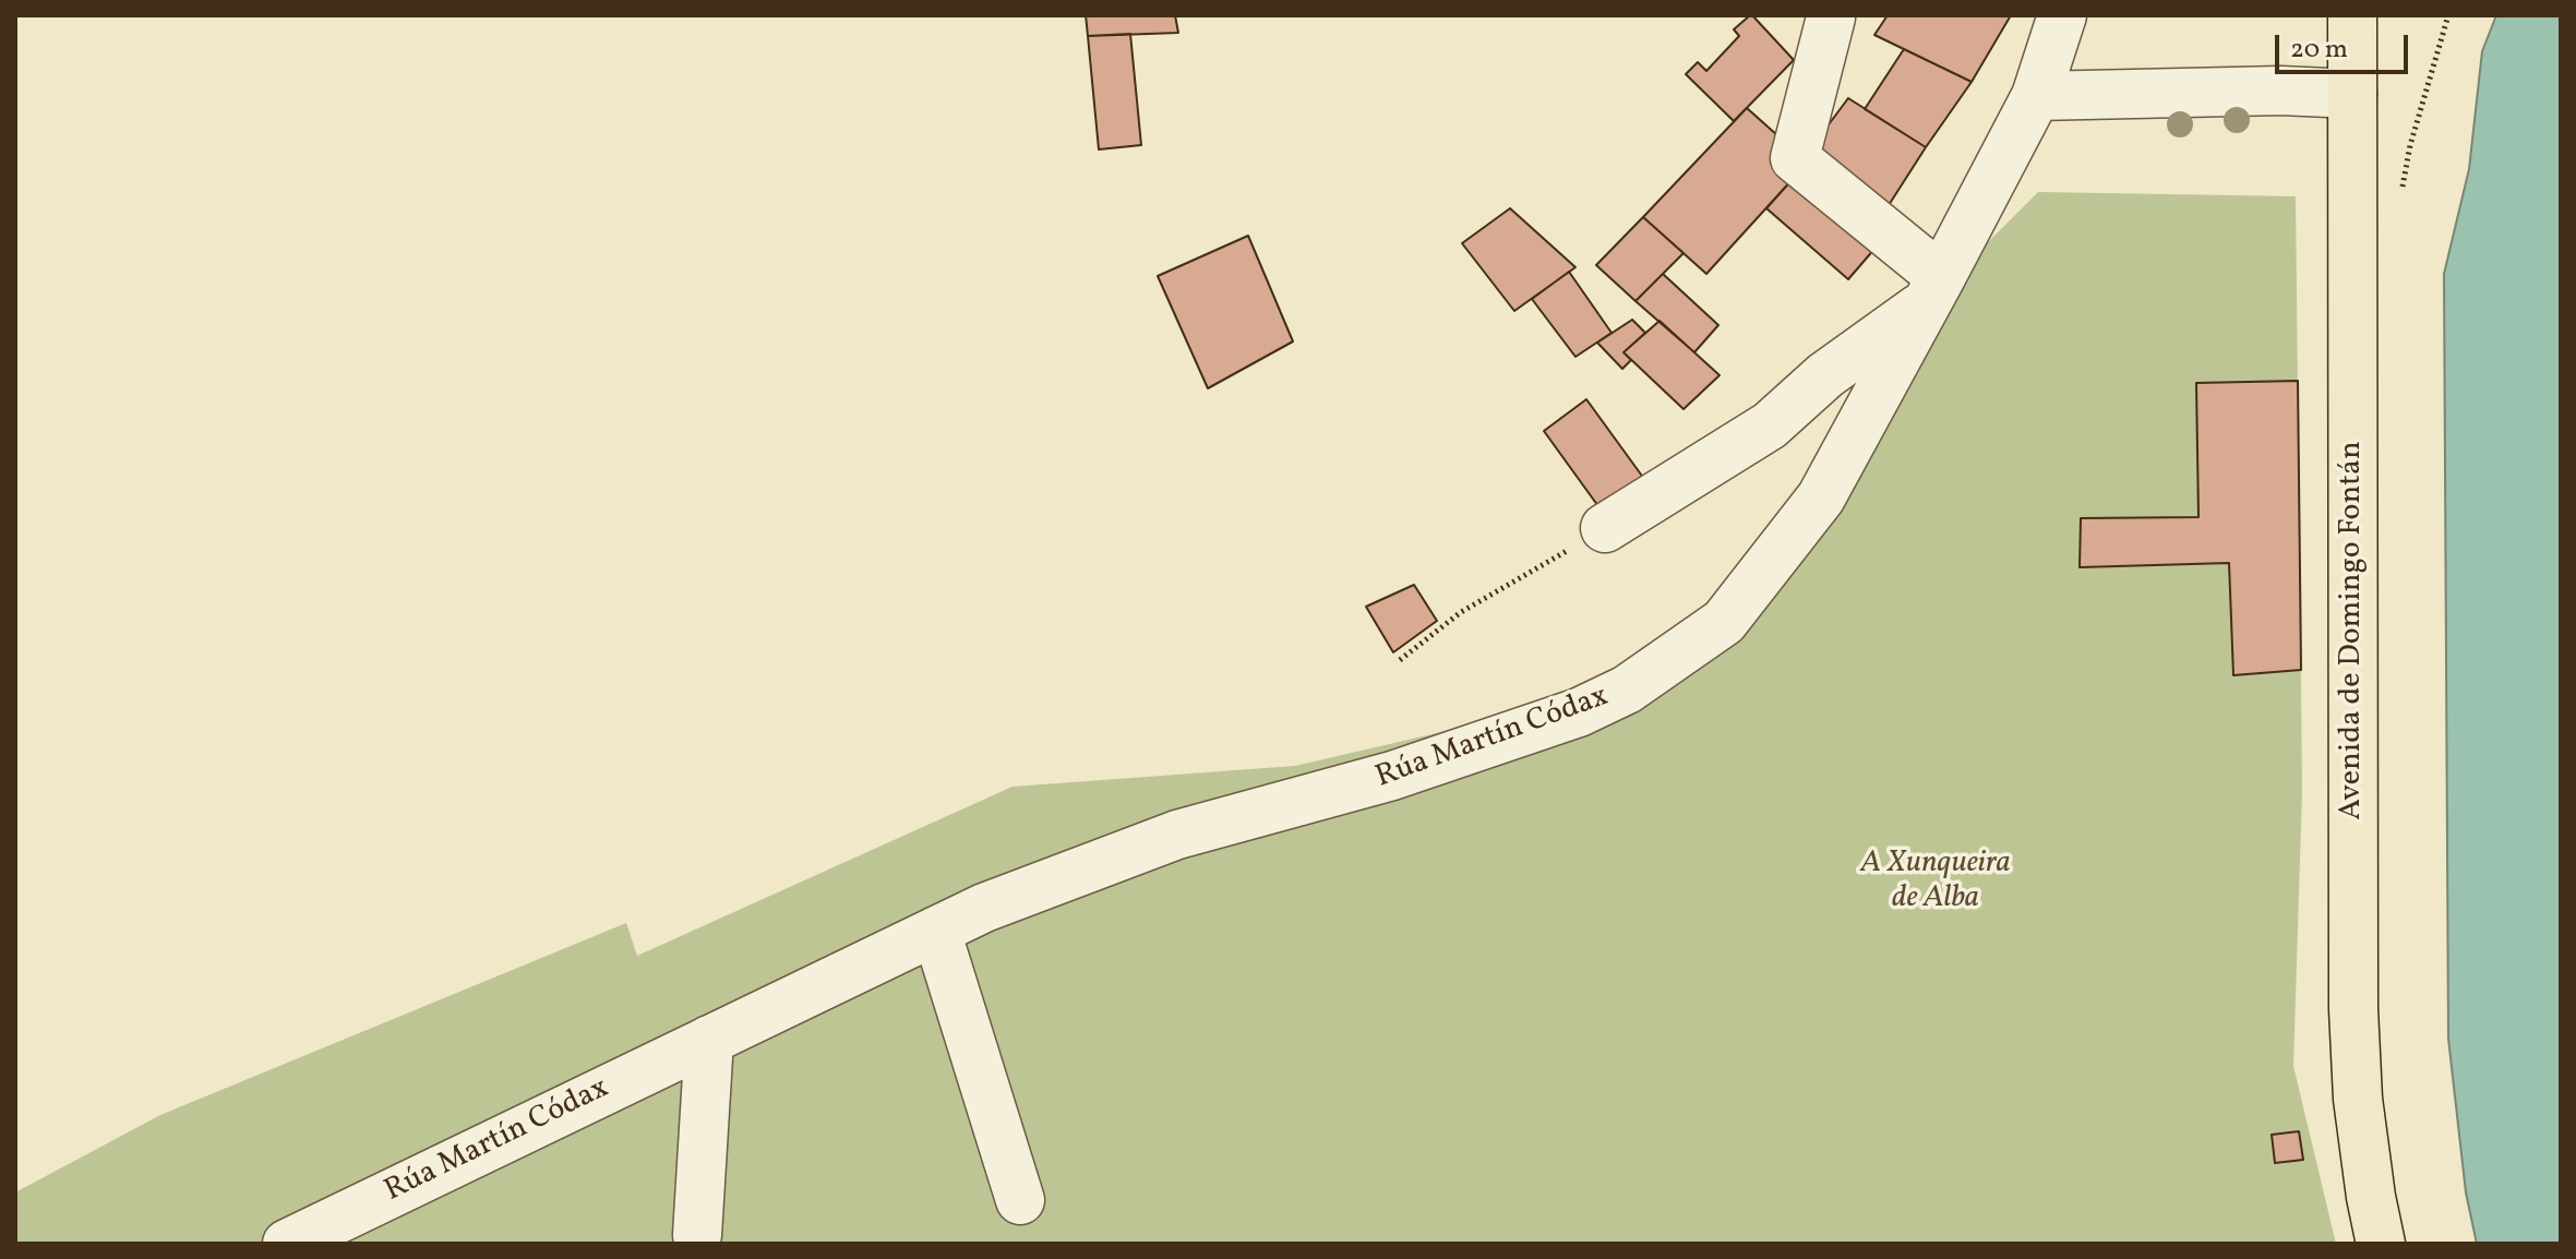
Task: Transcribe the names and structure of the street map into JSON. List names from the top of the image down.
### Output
{
  "streets": {
    "main road": ["Avenida de Domingo Fontán"],
    "street": ["Rúa Martín Códax"]
  },
  "parks": ["A Xunqueira de Alba"],
  "scale_bar": "20 m"
}
